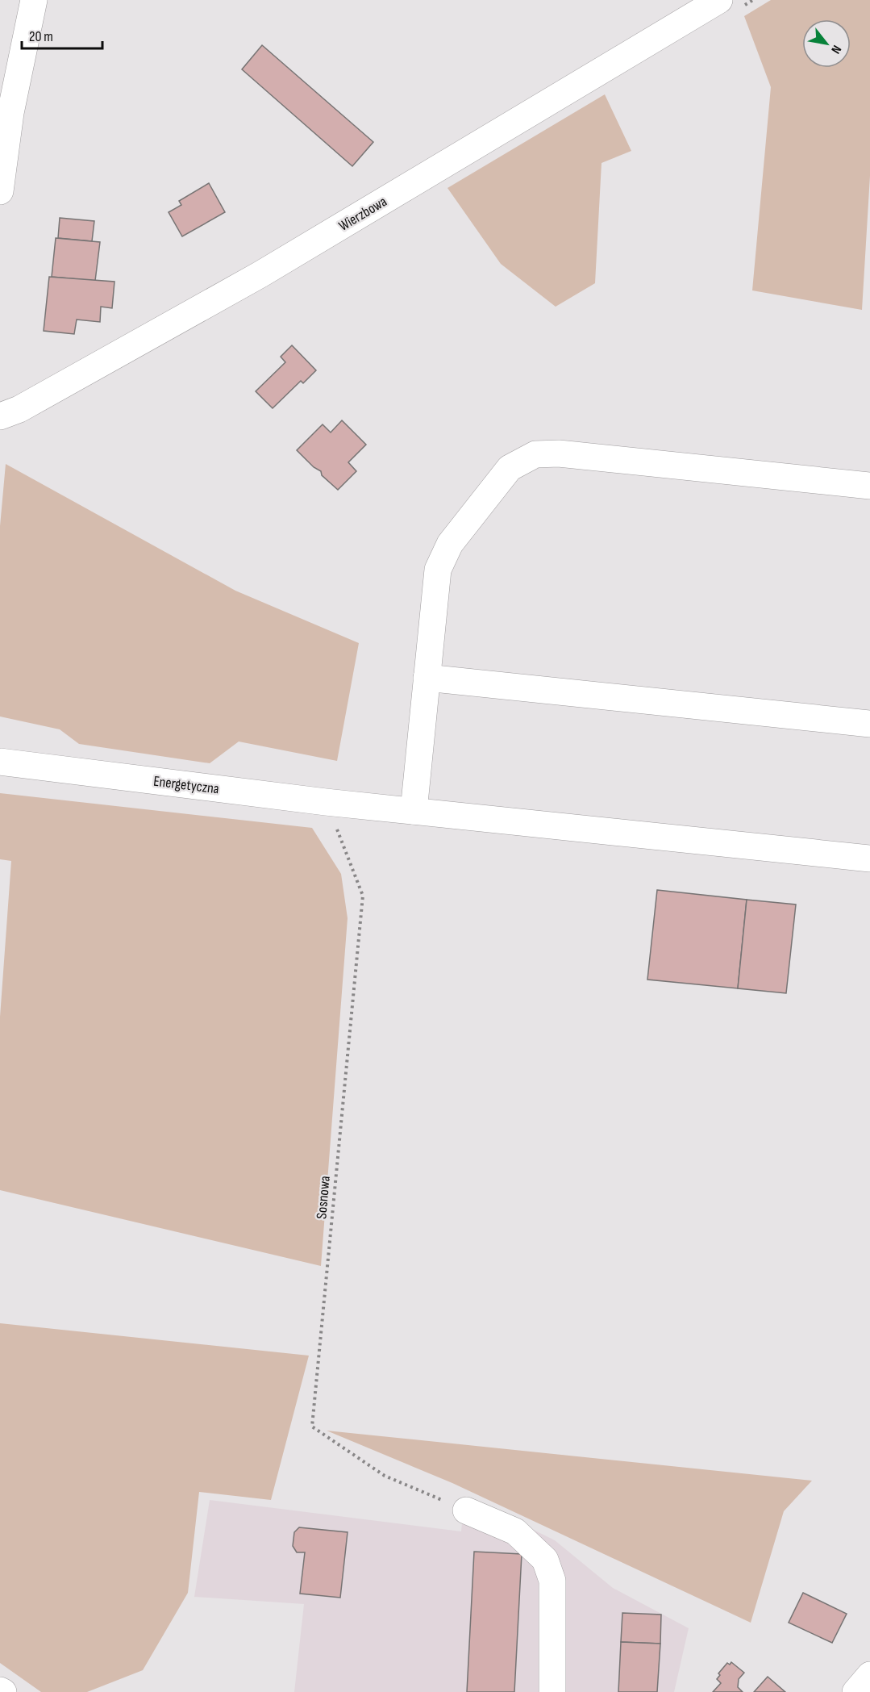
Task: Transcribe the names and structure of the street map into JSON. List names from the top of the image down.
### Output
{
  "streets": {
    "street": ["Wierzbowa", "Energetyczna"],
    "path": ["Sosnowa"]
  },
  "crossings": [
    ["Energetyczna", "Sosnowa"]
  ],
  "scale_bar": "20 m",
  "north": "bottom right"
}
